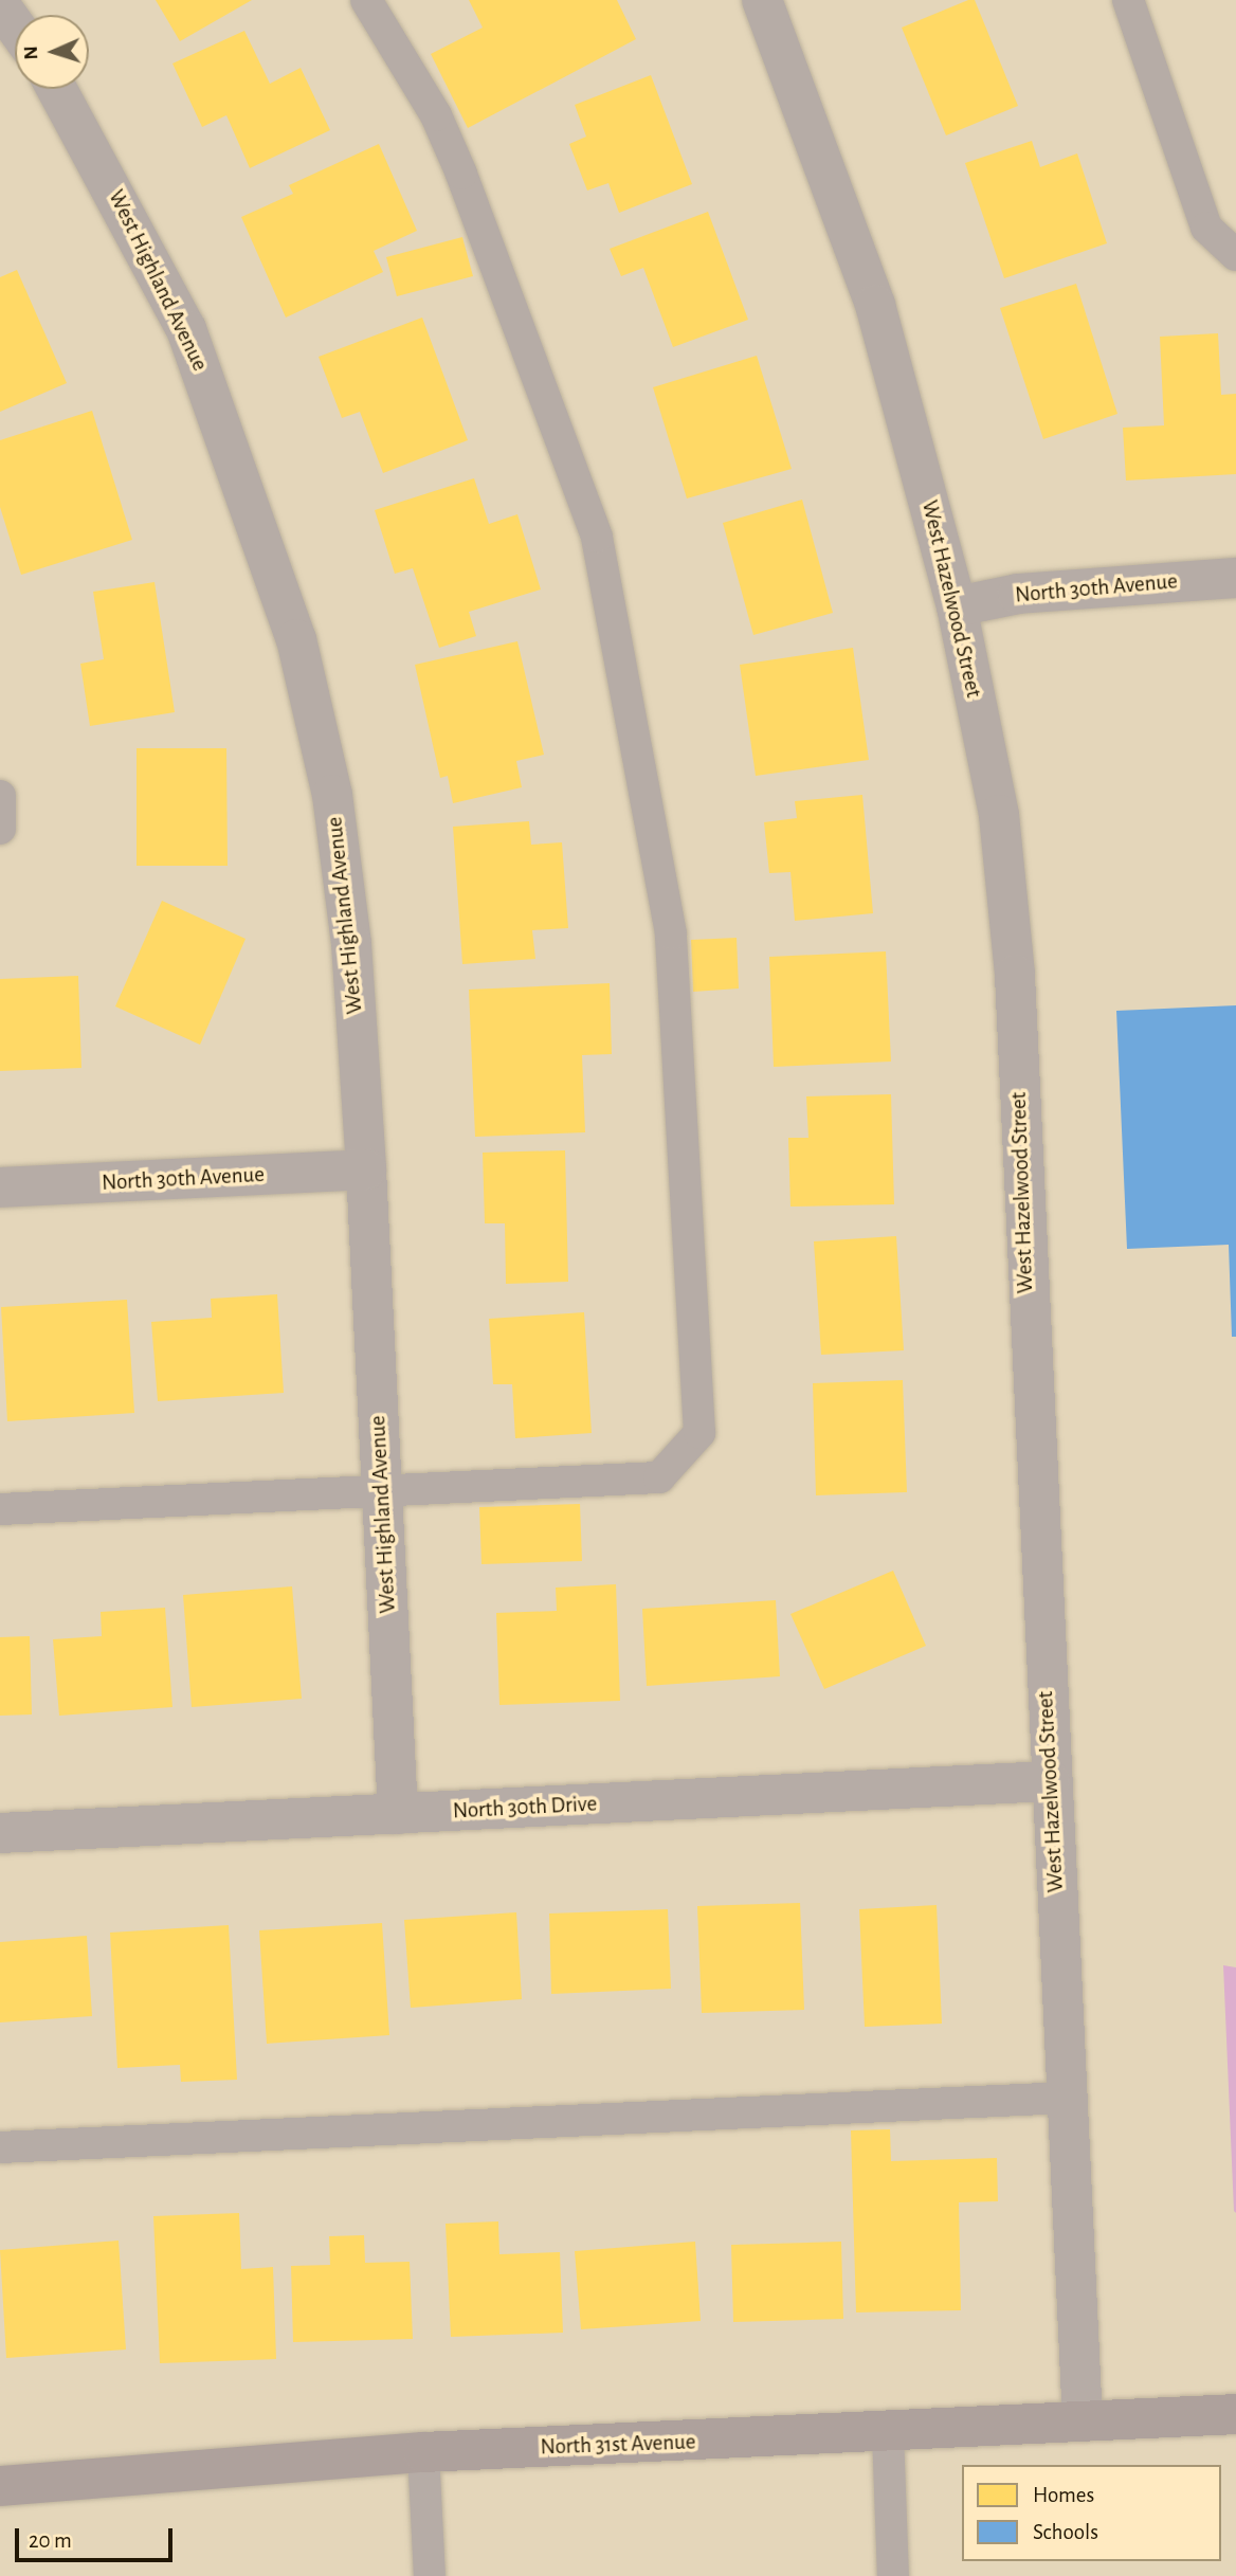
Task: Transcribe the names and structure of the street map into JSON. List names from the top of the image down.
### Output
{
  "streets": {
    "street": [
      "West Highland Avenue",
      "North 30th Avenue",
      "West Hazelwood Street",
      "North 30th Drive",
      "North 31st Avenue"
    ]
  },
  "crossings": [
    ["West Highland Avenue", "North 30th Avenue"],
    ["West Highland Avenue", "North 30th Drive"],
    ["North 30th Avenue", "West Hazelwood Street"],
    ["West Hazelwood Street", "North 30th Drive"],
    ["West Hazelwood Street", "North 31st Avenue"]
  ],
  "legend": ["Homes", "Schools"],
  "scale_bar": "20 m",
  "north": "left"
}
